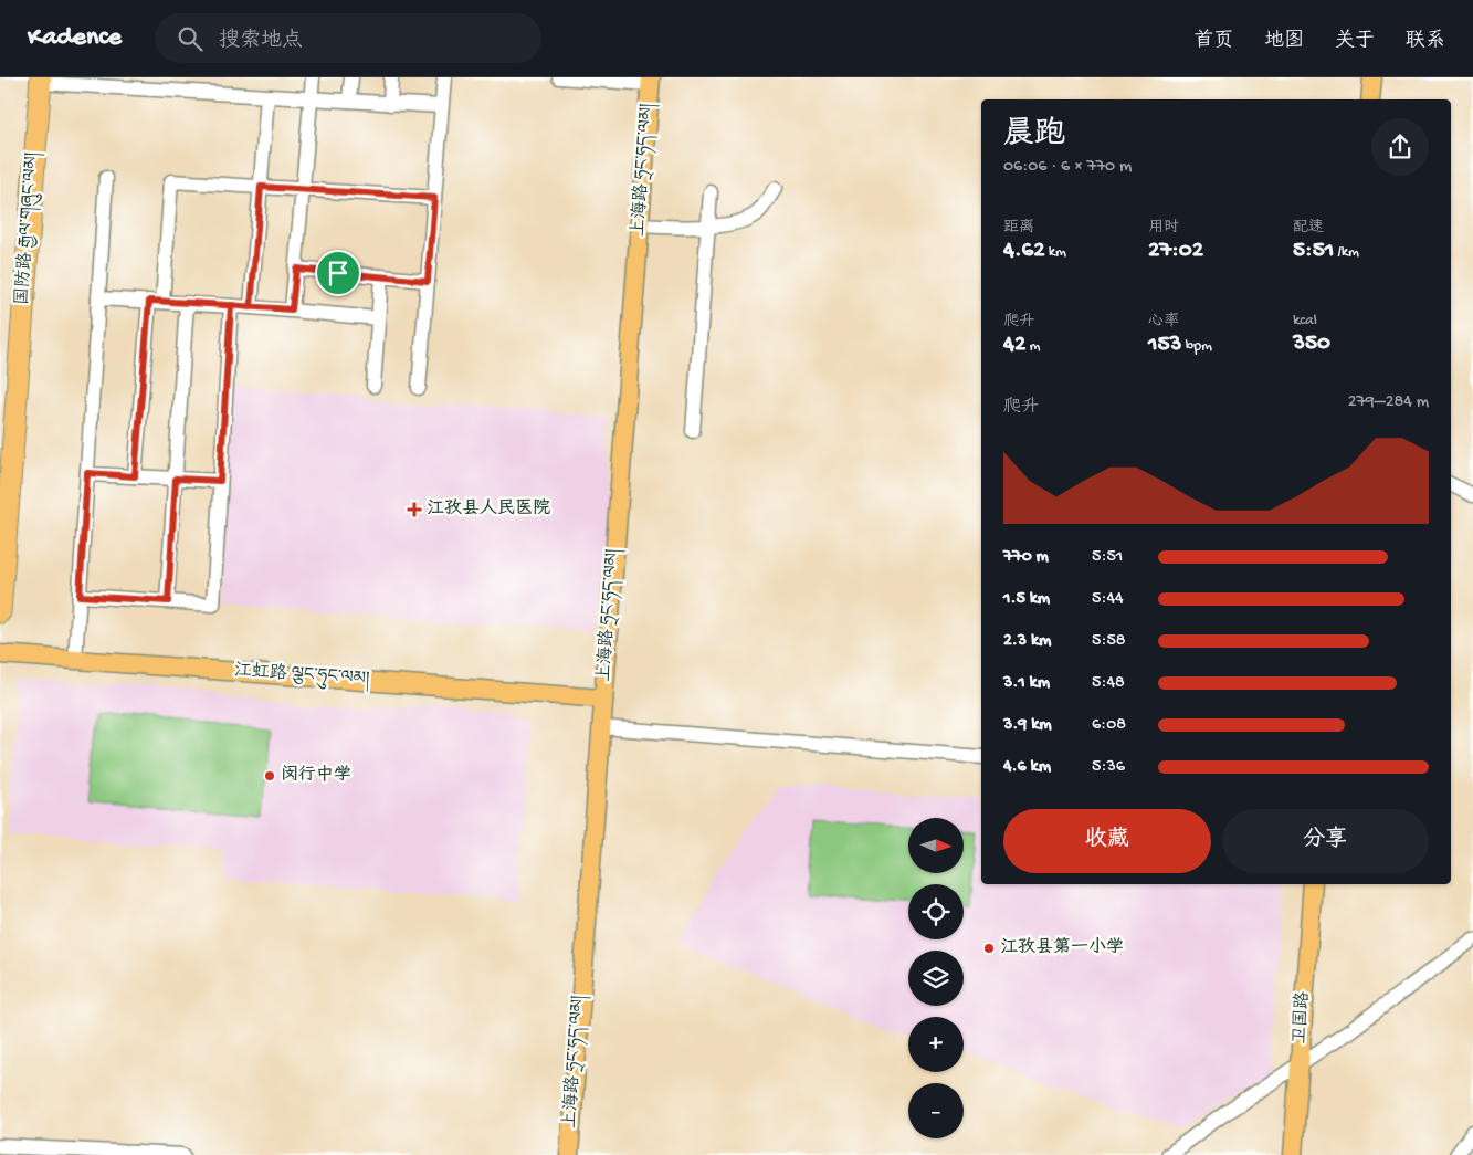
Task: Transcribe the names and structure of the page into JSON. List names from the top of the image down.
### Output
{
  "streets": {
    "highway": ["国防路 རྒྱལ་གཞུང་ལམ།"],
    "main road": ["上海路 ཧྲང་ཧད་ལམ།", "江虹路 ལྕང་ཧུང་ལམ།", "卫国路"]
  },
  "crossings": [
    ["上海路 ཧྲང་ཧད་ལམ།", "江虹路 ལྕང་ཧུང་ལམ།"]
  ],
  "places": {
    "health": ["江孜县人民医院"],
    "other": ["闵行中学", "江孜县第一小学"]
  },
  "north": "right",
  "page": {
    "header": "Kadence",
    "search": "搜索地点",
    "nav": [
      "首页",
      "地图",
      "关于",
      "联系"
    ],
    "heading": ["晨跑", "06:06 · 6 × 770 m"],
    "stats": [
      ["距离", "4.62 km"],
      ["用时", "27:02"],
      ["配速", "5:51 /km"],
      ["爬升", "42 m"],
      ["心率", "153 bpm"],
      ["kcal", "350"]
    ],
    "chart": ["爬升", "279–284 m"],
    "list": [
      {
        "name": "770 m",
        "note": "5:51"
      },
      {
        "name": "1.5 km",
        "note": "5:44"
      },
      {
        "name": "2.3 km",
        "note": "5:58"
      },
      {
        "name": "3.1 km",
        "note": "5:48"
      },
      {
        "name": "3.9 km",
        "note": "6:08"
      },
      {
        "name": "4.6 km",
        "note": "5:36"
      }
    ],
    "buttons": ["收藏", "分享"],
    "map_buttons": ["+", "−"]
  }
}
